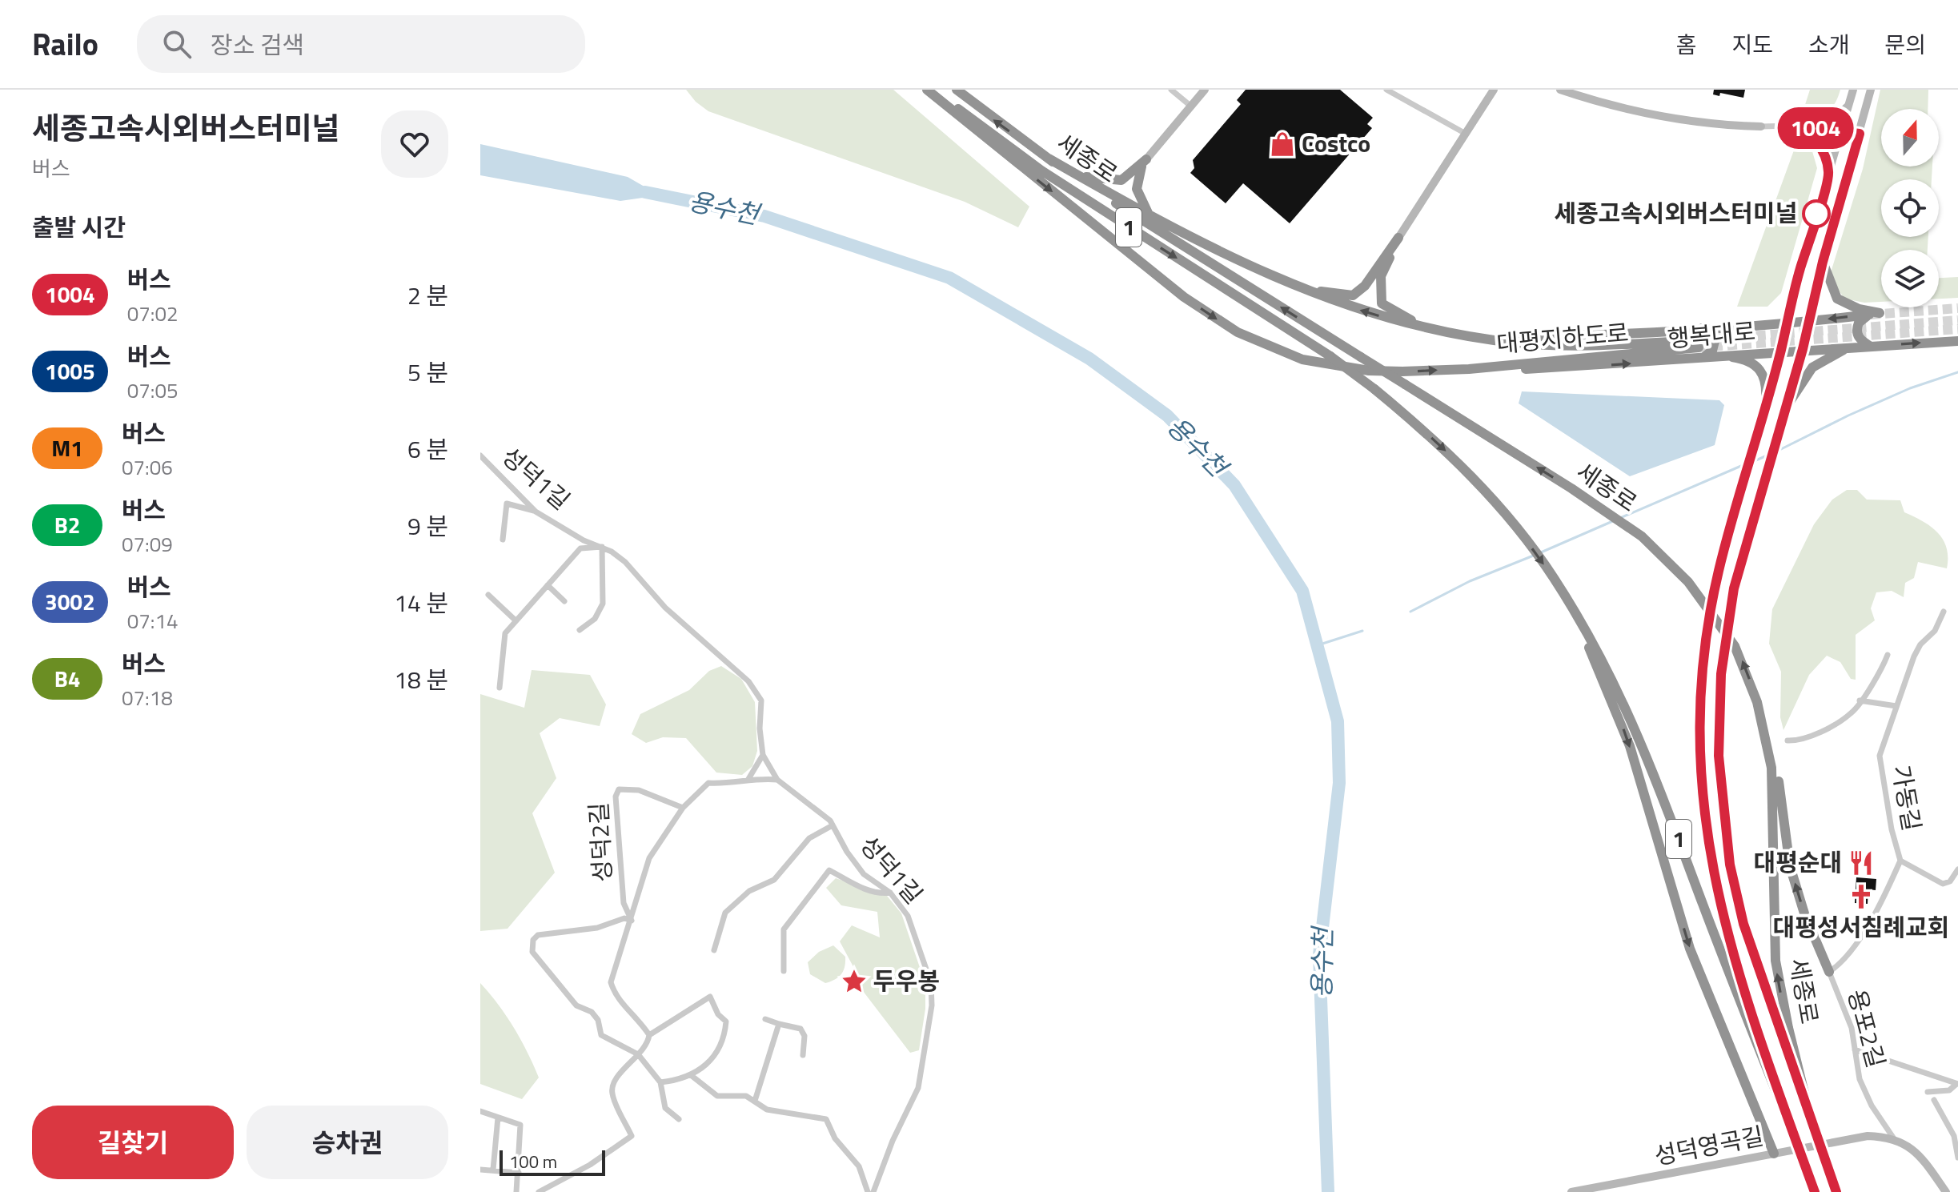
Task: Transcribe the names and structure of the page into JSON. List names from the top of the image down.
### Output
{
  "streets": {
    "highway": [
      "세종로",
      "1",
      "행복대로",
      "대평지하도로"
    ],
    "street": [
      "성덕1길",
      "가동길",
      "성덕2길",
      "용포2길",
      "성덕영곡길"
    ]
  },
  "crossings": [
    ["행복대로", "대평지하도로"],
    ["성덕1길", "성덕2길"],
    ["가동길", "용포2길"],
    ["용포2길", "성덕영곡길"]
  ],
  "water": ["용수천"],
  "places": {
    "shop": ["Costco"],
    "other": ["세종고속시외버스터미널"],
    "restaurant": ["대평순대"],
    "church": ["대평성서침례교회"],
    "place": ["두우봉"]
  },
  "lines": ["bus line 1004"],
  "scale_bar": "100 m",
  "north": "top",
  "page": {
    "header": "Railo",
    "search": "장소 검색",
    "nav": [
      "홈",
      "지도",
      "소개",
      "문의"
    ],
    "heading": [
      ["세종고속시외버스터미널", "버스"],
      "출발 시간"
    ],
    "on_map": "1004",
    "list": [
      {
        "mark": "1004",
        "name": "버스",
        "note": "07:02",
        "value": "2 분"
      },
      {
        "mark": "1005",
        "name": "버스",
        "note": "07:05",
        "value": "5 분"
      },
      {
        "mark": "M1",
        "name": "버스",
        "note": "07:06",
        "value": "6 분"
      },
      {
        "mark": "B2",
        "name": "버스",
        "note": "07:09",
        "value": "9 분"
      },
      {
        "mark": "3002",
        "name": "버스",
        "note": "07:14",
        "value": "14 분"
      },
      {
        "mark": "B4",
        "name": "버스",
        "note": "07:18",
        "value": "18 분"
      }
    ],
    "buttons": ["길찾기", "승차권"],
    "scale": "100 m"
  }
}
